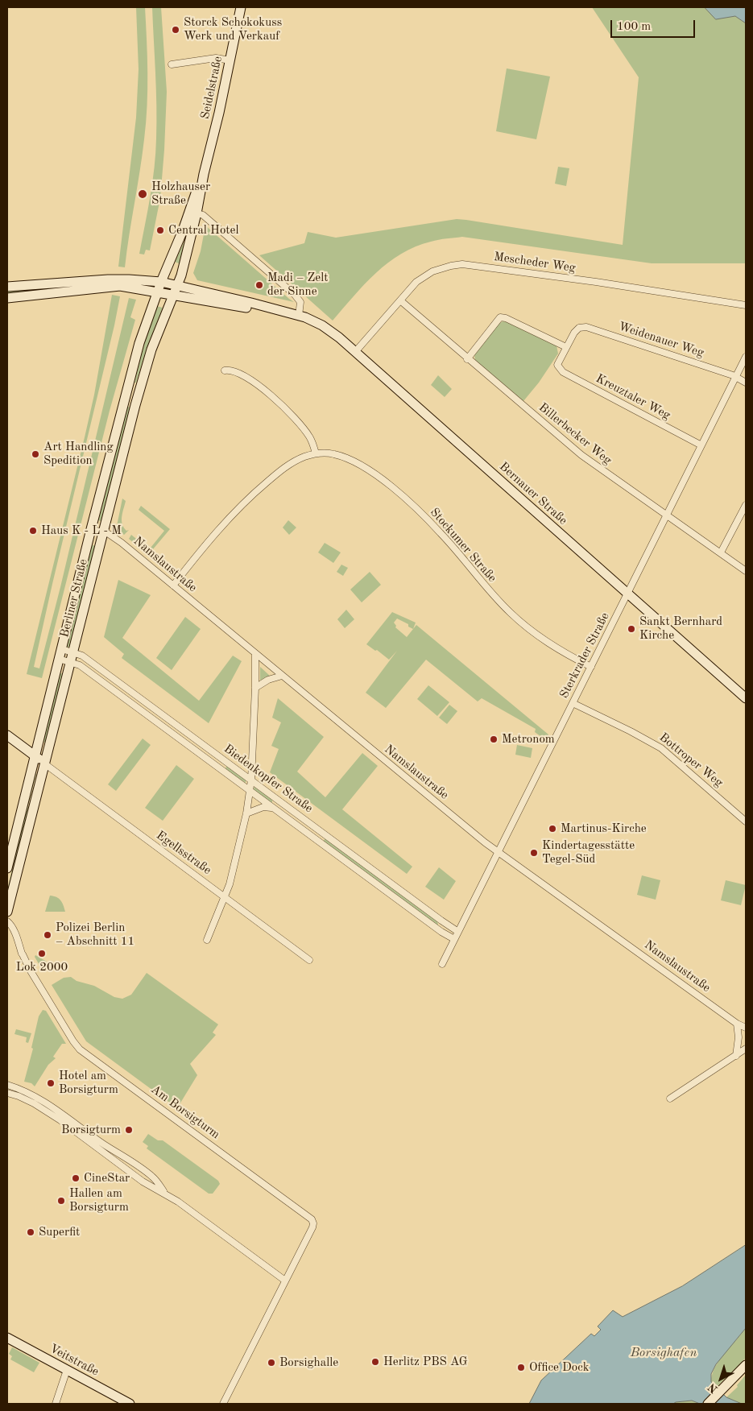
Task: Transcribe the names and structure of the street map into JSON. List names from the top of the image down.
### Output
{
  "streets": {
    "main road": [
      "Seidelstraße",
      "Bernauer Straße",
      "Berliner Straße",
      "Veitstraße"
    ],
    "street": [
      "Mescheder Weg",
      "Weidenauer Weg",
      "Kreuztaler Weg",
      "Billerbecker Weg",
      "Stockumer Straße",
      "Namslaustraße",
      "Sterkrader Straße",
      "Bottroper Weg",
      "Biedenkopfer Straße",
      "Egellsstraße",
      "Am Borsigturm"
    ]
  },
  "crossings": [
    ["Seidelstraße", "Bernauer Straße"],
    ["Seidelstraße", "Berliner Straße"],
    ["Mescheder Weg", "Billerbecker Weg"],
    ["Mescheder Weg", "Bernauer Straße"],
    ["Weidenauer Weg", "Kreuztaler Weg"],
    ["Weidenauer Weg", "Sterkrader Straße"],
    ["Kreuztaler Weg", "Sterkrader Straße"],
    ["Billerbecker Weg", "Sterkrader Straße"],
    ["Bernauer Straße", "Berliner Straße"],
    ["Bernauer Straße", "Sterkrader Straße"],
    ["Stockumer Straße", "Namslaustraße"],
    ["Stockumer Straße", "Sterkrader Straße"],
    ["Namslaustraße", "Berliner Straße"],
    ["Namslaustraße", "Sterkrader Straße"],
    ["Berliner Straße", "Biedenkopfer Straße"],
    ["Berliner Straße", "Egellsstraße"],
    ["Sterkrader Straße", "Bottroper Weg"],
    ["Sterkrader Straße", "Biedenkopfer Straße"]
  ],
  "water": ["Borsighafen"],
  "places": [
    "Storck Schokokuss Werk und Verkauf",
    "Holzhauser Straße",
    "Central Hotel",
    "Madi – Zelt der Sinne",
    "Art Handling Spedition",
    "Haus K - L - M",
    "Sankt Bernhard Kirche",
    "Metronom",
    "Martinus-Kirche",
    "Kindertagesstätte Tegel-Süd",
    "Polizei Berlin – Abschnitt 11",
    "Lok 2000",
    "Hotel am Borsigturm",
    "Borsigturm",
    "CineStar",
    "Hallen am Borsigturm",
    "Superfit",
    "Herlitz PBS AG",
    "Borsighalle",
    "Office Dock"
  ],
  "scale_bar": "100 m",
  "north": "bottom left"
}
